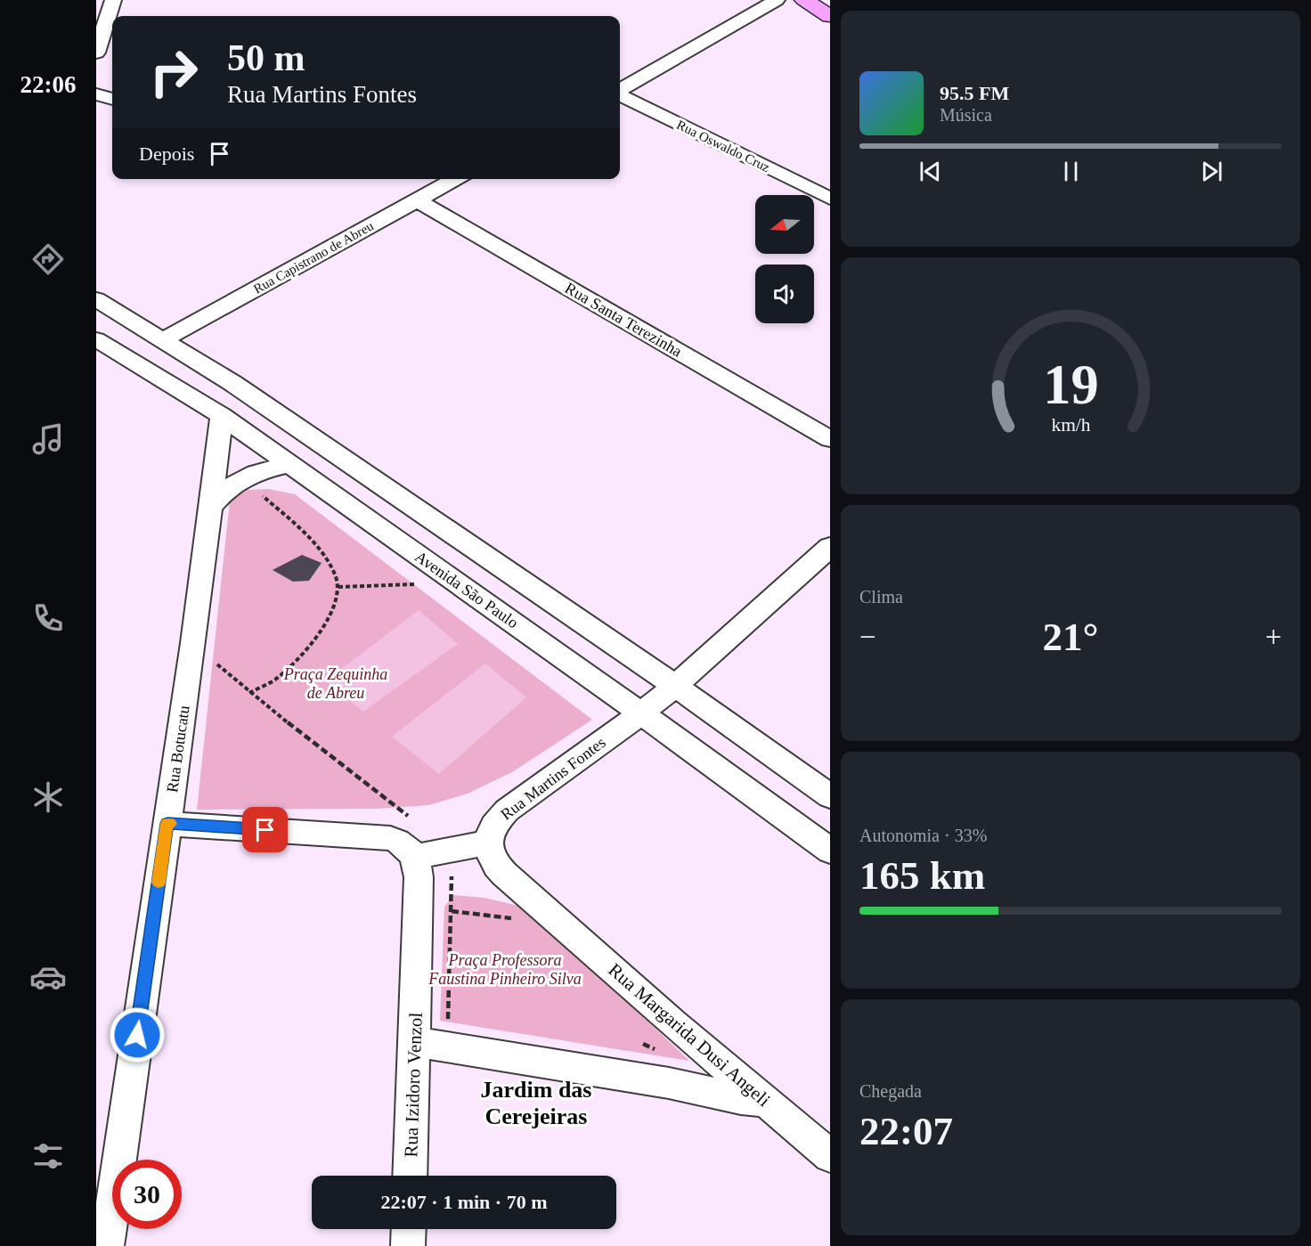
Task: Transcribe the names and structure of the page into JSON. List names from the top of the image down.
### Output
{
  "streets": {
    "street": [
      "Rua Oswaldo Cruz",
      "Rua Capistrano de Abreu",
      "Rua Santa Terezinha",
      "Avenida São Paulo",
      "Rua Botucatu",
      "Rua Martins Fontes",
      "Rua Margarida Dusi Angeli",
      "Rua Izidoro Venzol"
    ]
  },
  "crossings": [
    ["Rua Capistrano de Abreu", "Rua Santa Terezinha"],
    ["Avenida São Paulo", "Rua Botucatu"],
    ["Avenida São Paulo", "Rua Martins Fontes"],
    ["Rua Martins Fontes", "Rua Margarida Dusi Angeli"]
  ],
  "districts": ["Jardim das Cerejeiras"],
  "parks": ["Praça Zequinha de Abreu", "Praça Professora Faustina Pinheiro Silva"],
  "north": "left",
  "page": {
    "tabs": "22:06",
    "turn": ["50 m", "Rua Martins Fontes"],
    "song": ["95.5 FM", "Música"],
    "then": "Depois",
    "tile": [
      "Clima",
      ["Autonomia · 33%", "165 km"],
      ["Chegada", "22:07"]
    ],
    "heat": ["−", "21°", "+"],
    "limit": "30",
    "trip": "22:07 · 1 min · 70 m",
    "gauge": ["19", "km/h"]
  }
}
